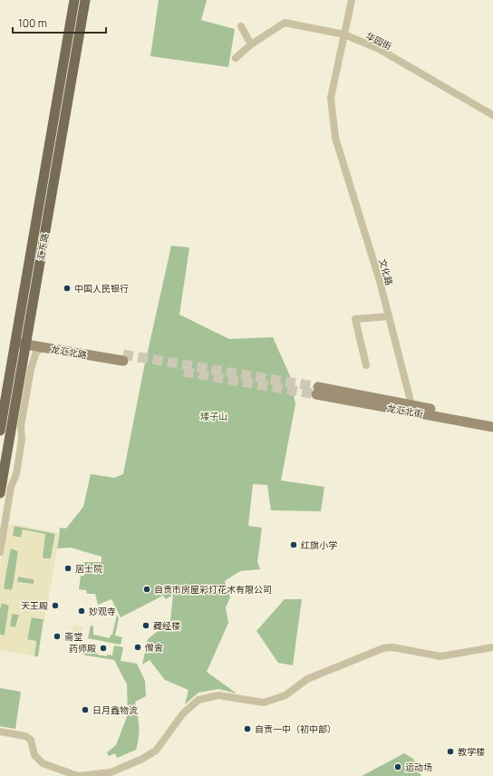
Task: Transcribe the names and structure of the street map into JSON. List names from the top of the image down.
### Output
{
  "streets": {
    "main road": ["汇东路", "龙汇北路", "龙汇北街"],
    "street": ["华园街", "文化路"]
  },
  "crossings": [
    ["华园街", "文化路"],
    ["汇东路", "龙汇北路"],
    ["文化路", "龙汇北街"]
  ],
  "parks": ["矮子山"],
  "places": [
    "中国人民银行",
    "红旗小学",
    "居士院",
    "自贡市房屋彩灯花术有限公司",
    "天王殿",
    "妙观寺",
    "藏经楼",
    "斋堂",
    "僧舍",
    "药师殿",
    "日月鑫物流",
    "自贡一中（初中部）",
    "教学楼",
    "运动场"
  ],
  "scale_bar": "100 m"
}
